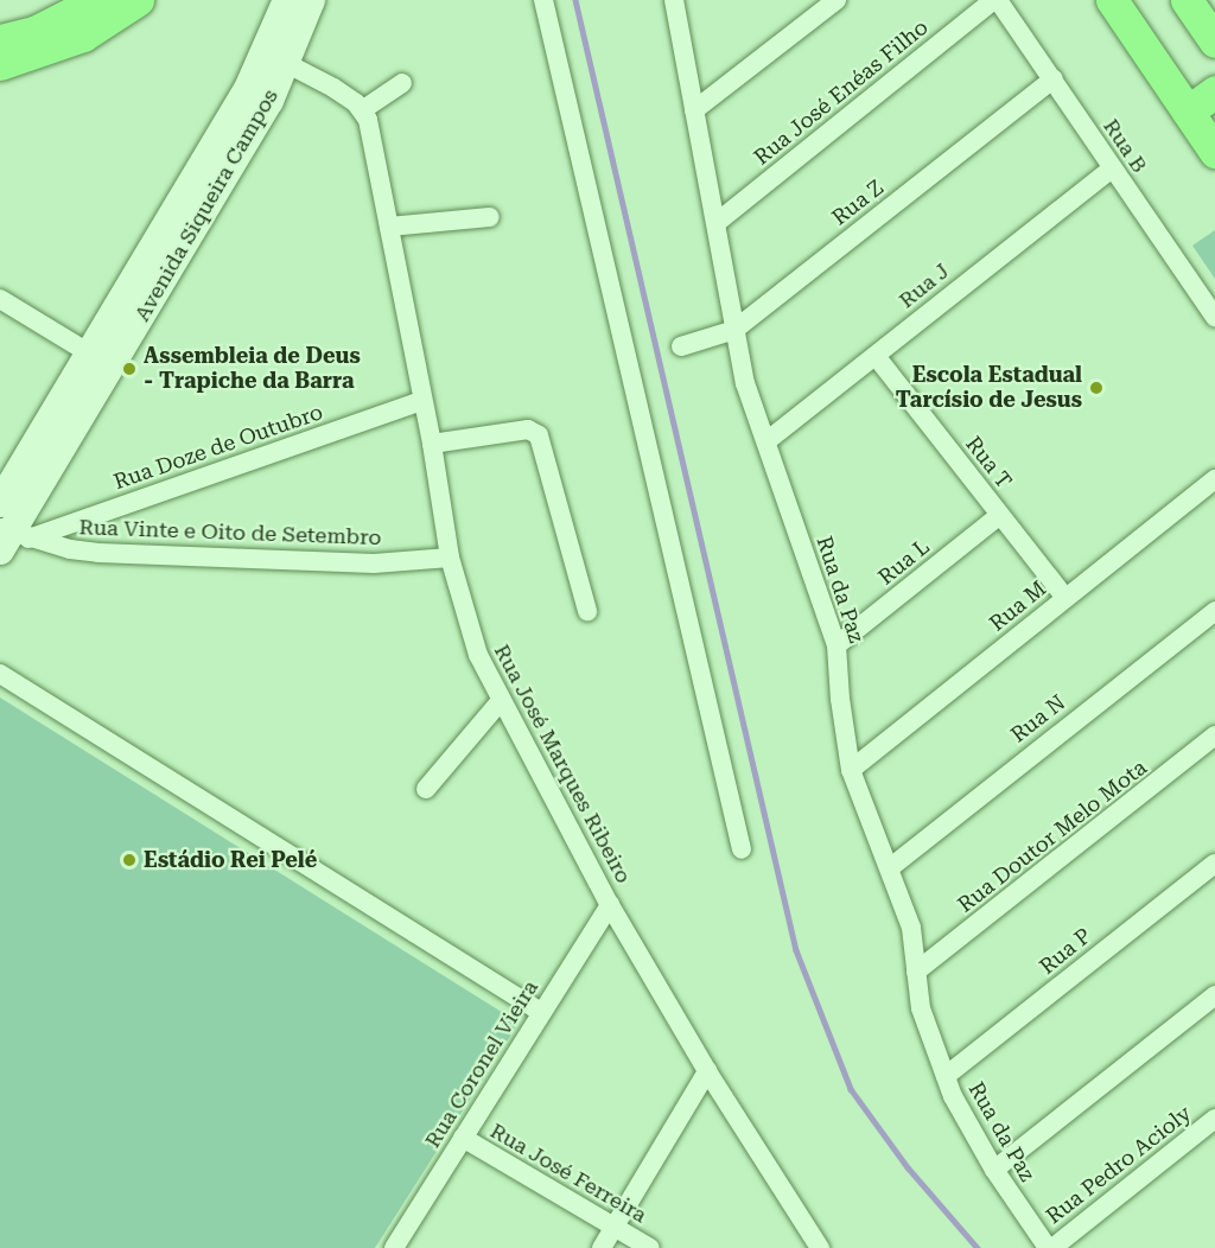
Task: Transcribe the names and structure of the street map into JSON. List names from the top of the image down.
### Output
{
  "streets": {
    "main road": ["Avenida Siqueira Campos"],
    "street": [
      "Rua José Enéas Filho",
      "Rua B",
      "Rua Z",
      "Rua J",
      "Rua Doze de Outubro",
      "Rua T",
      "Rua Vinte e Oito de Setembro",
      "Rua L",
      "Rua da Paz",
      "Rua M",
      "Rua N",
      "Rua José Marques Ribeiro",
      "Rua Doutor Melo Mota",
      "Rua P",
      "Rua Coronel Vieira",
      "Rua Pedro Acioly",
      "Rua José Ferreira"
    ]
  },
  "crossings": [
    ["Rua José Enéas Filho", "Rua B"],
    ["Rua José Enéas Filho", "Rua da Paz"],
    ["Rua B", "Rua Z"],
    ["Rua B", "Rua J"],
    ["Rua Z", "Rua da Paz"],
    ["Avenida Siqueira Campos", "Rua Doze de Outubro"],
    ["Avenida Siqueira Campos", "Rua Vinte e Oito de Setembro"],
    ["Rua J", "Rua T"],
    ["Rua J", "Rua da Paz"],
    ["Rua Doze de Outubro", "Rua Vinte e Oito de Setembro"],
    ["Rua Doze de Outubro", "Rua José Marques Ribeiro"],
    ["Rua T", "Rua L"],
    ["Rua T", "Rua M"],
    ["Rua Vinte e Oito de Setembro", "Rua José Marques Ribeiro"],
    ["Rua L", "Rua da Paz"],
    ["Rua da Paz", "Rua M"],
    ["Rua da Paz", "Rua N"],
    ["Rua da Paz", "Rua Doutor Melo Mota"],
    ["Rua da Paz", "Rua P"],
    ["Rua da Paz", "Rua Pedro Acioly"],
    ["Rua José Marques Ribeiro", "Rua Coronel Vieira"],
    ["Rua Coronel Vieira", "Rua José Ferreira"]
  ],
  "places": ["Assembleia de Deus - Trapiche da Barra", "Escola Estadual Tarcísio de Jesus", "Estádio Rei Pelé"]
}
